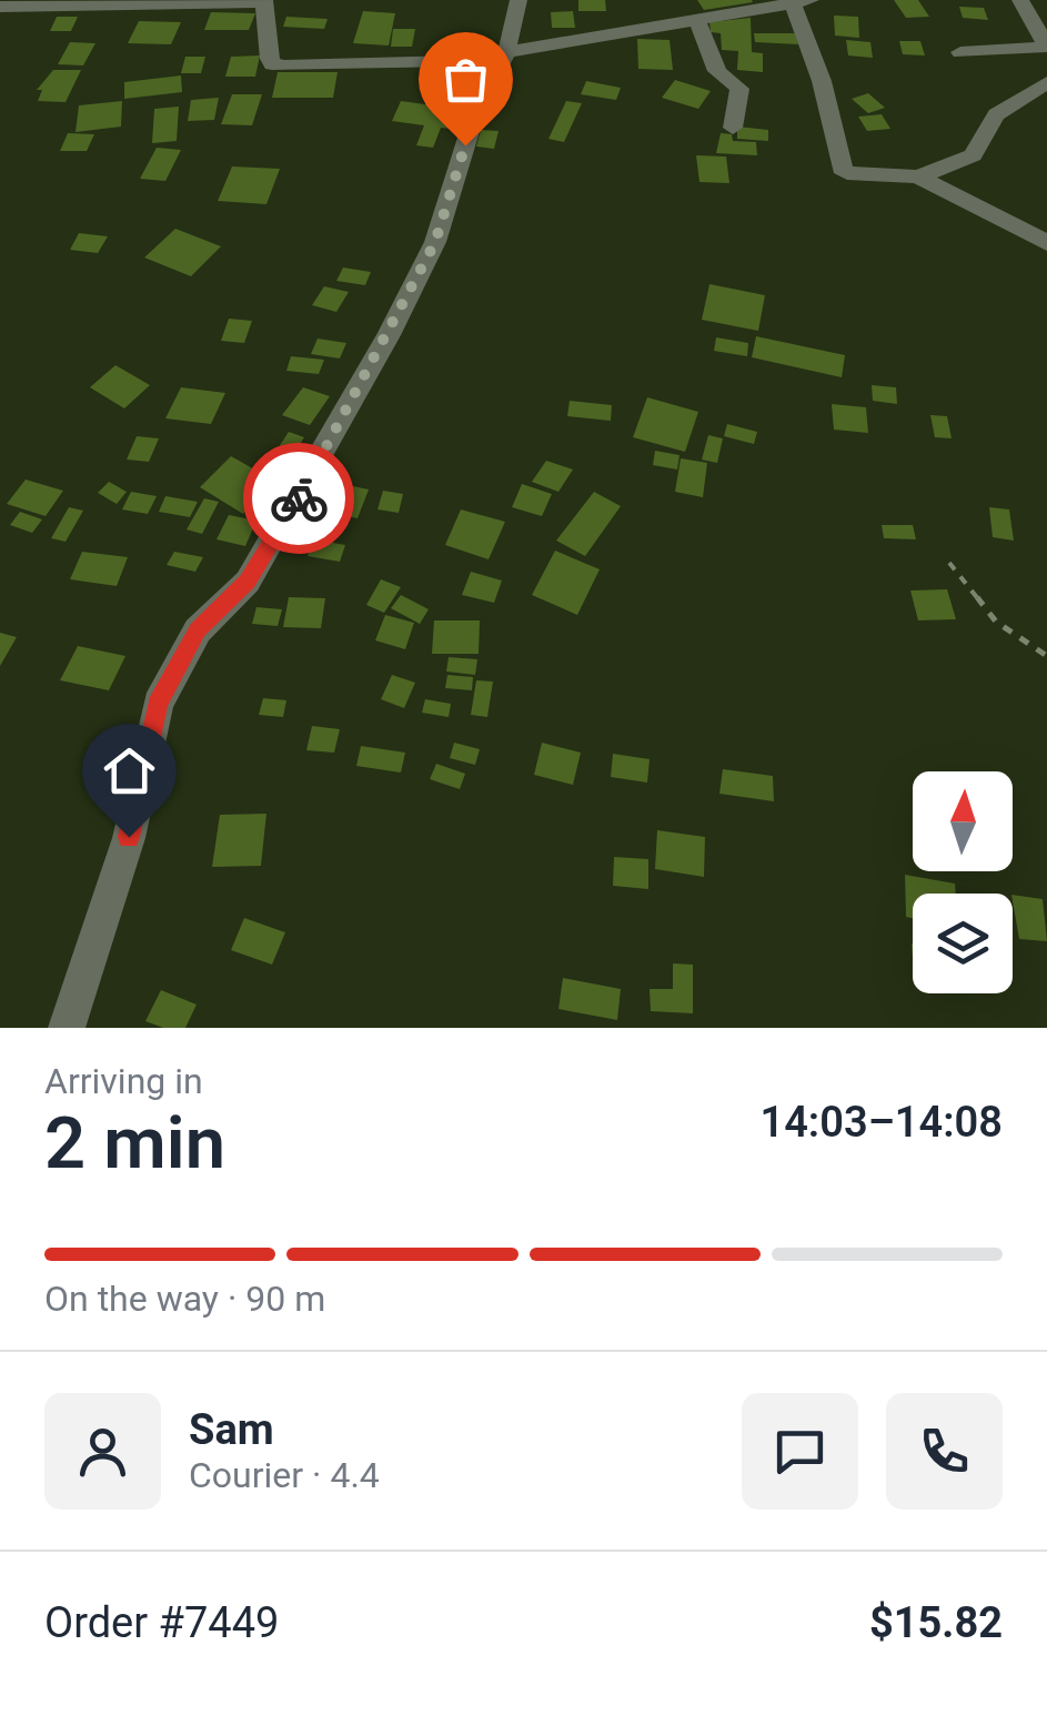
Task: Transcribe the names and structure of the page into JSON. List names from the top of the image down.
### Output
{
  "north": "top",
  "page": {
    "heading": ["2 min", "Arriving in", "14:03–14:08"],
    "panel": [
      "Sam",
      "Courier · 4.4",
      "Order #7449",
      "$15.82"
    ],
    "bar": "On the way · 90 m"
  }
}
